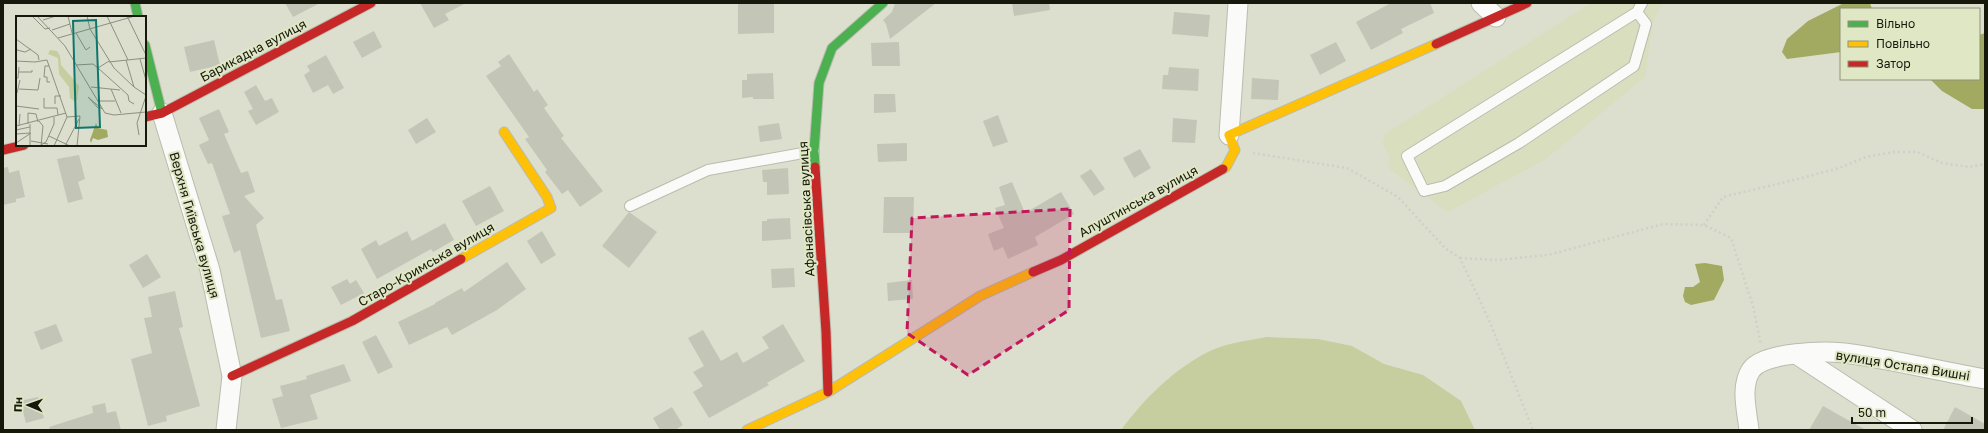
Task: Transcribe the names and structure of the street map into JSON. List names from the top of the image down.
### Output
{
  "streets": {
    "street": [
      "Барикадна вулиця",
      "Алуштинська вулиця",
      "Афанасівська вулиця",
      "Верхня Гиївська вулиця",
      "Старо-Кримська вулиця",
      "вулиця Остапа Вишні"
    ]
  },
  "crossings": [
    ["Барикадна вулиця", "Верхня Гиївська вулиця"],
    ["Алуштинська вулиця", "Афанасівська вулиця"],
    ["Верхня Гиївська вулиця", "Старо-Кримська вулиця"]
  ],
  "legend": ["Вільно", "Повільно", "Затор"],
  "scale_bar": "50 m",
  "north": "left"
}
